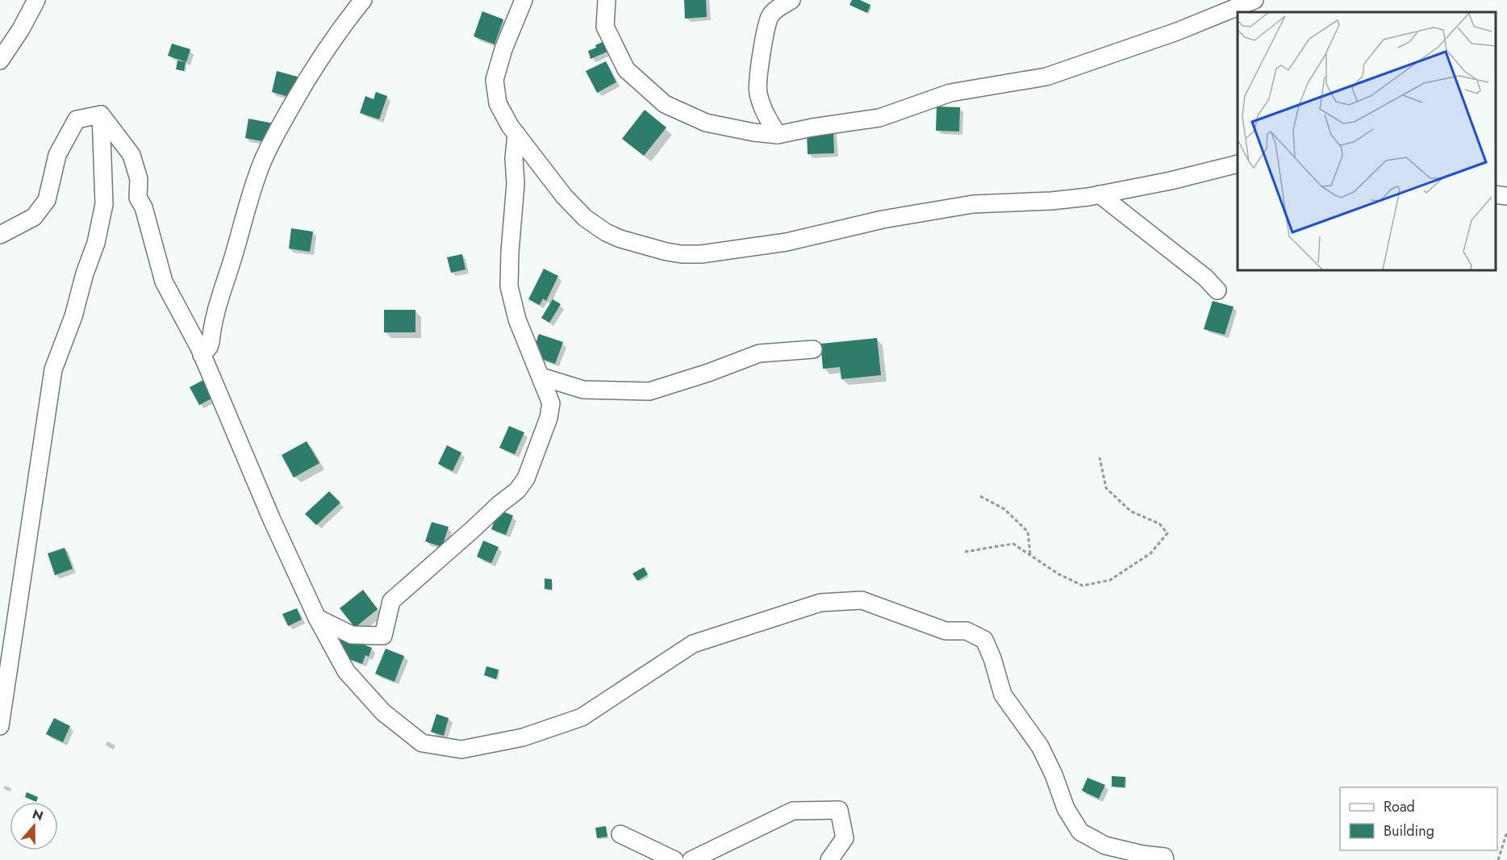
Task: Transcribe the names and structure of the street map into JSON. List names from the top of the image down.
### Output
{
  "legend": ["Road", "Building"],
  "north": "top"
}
